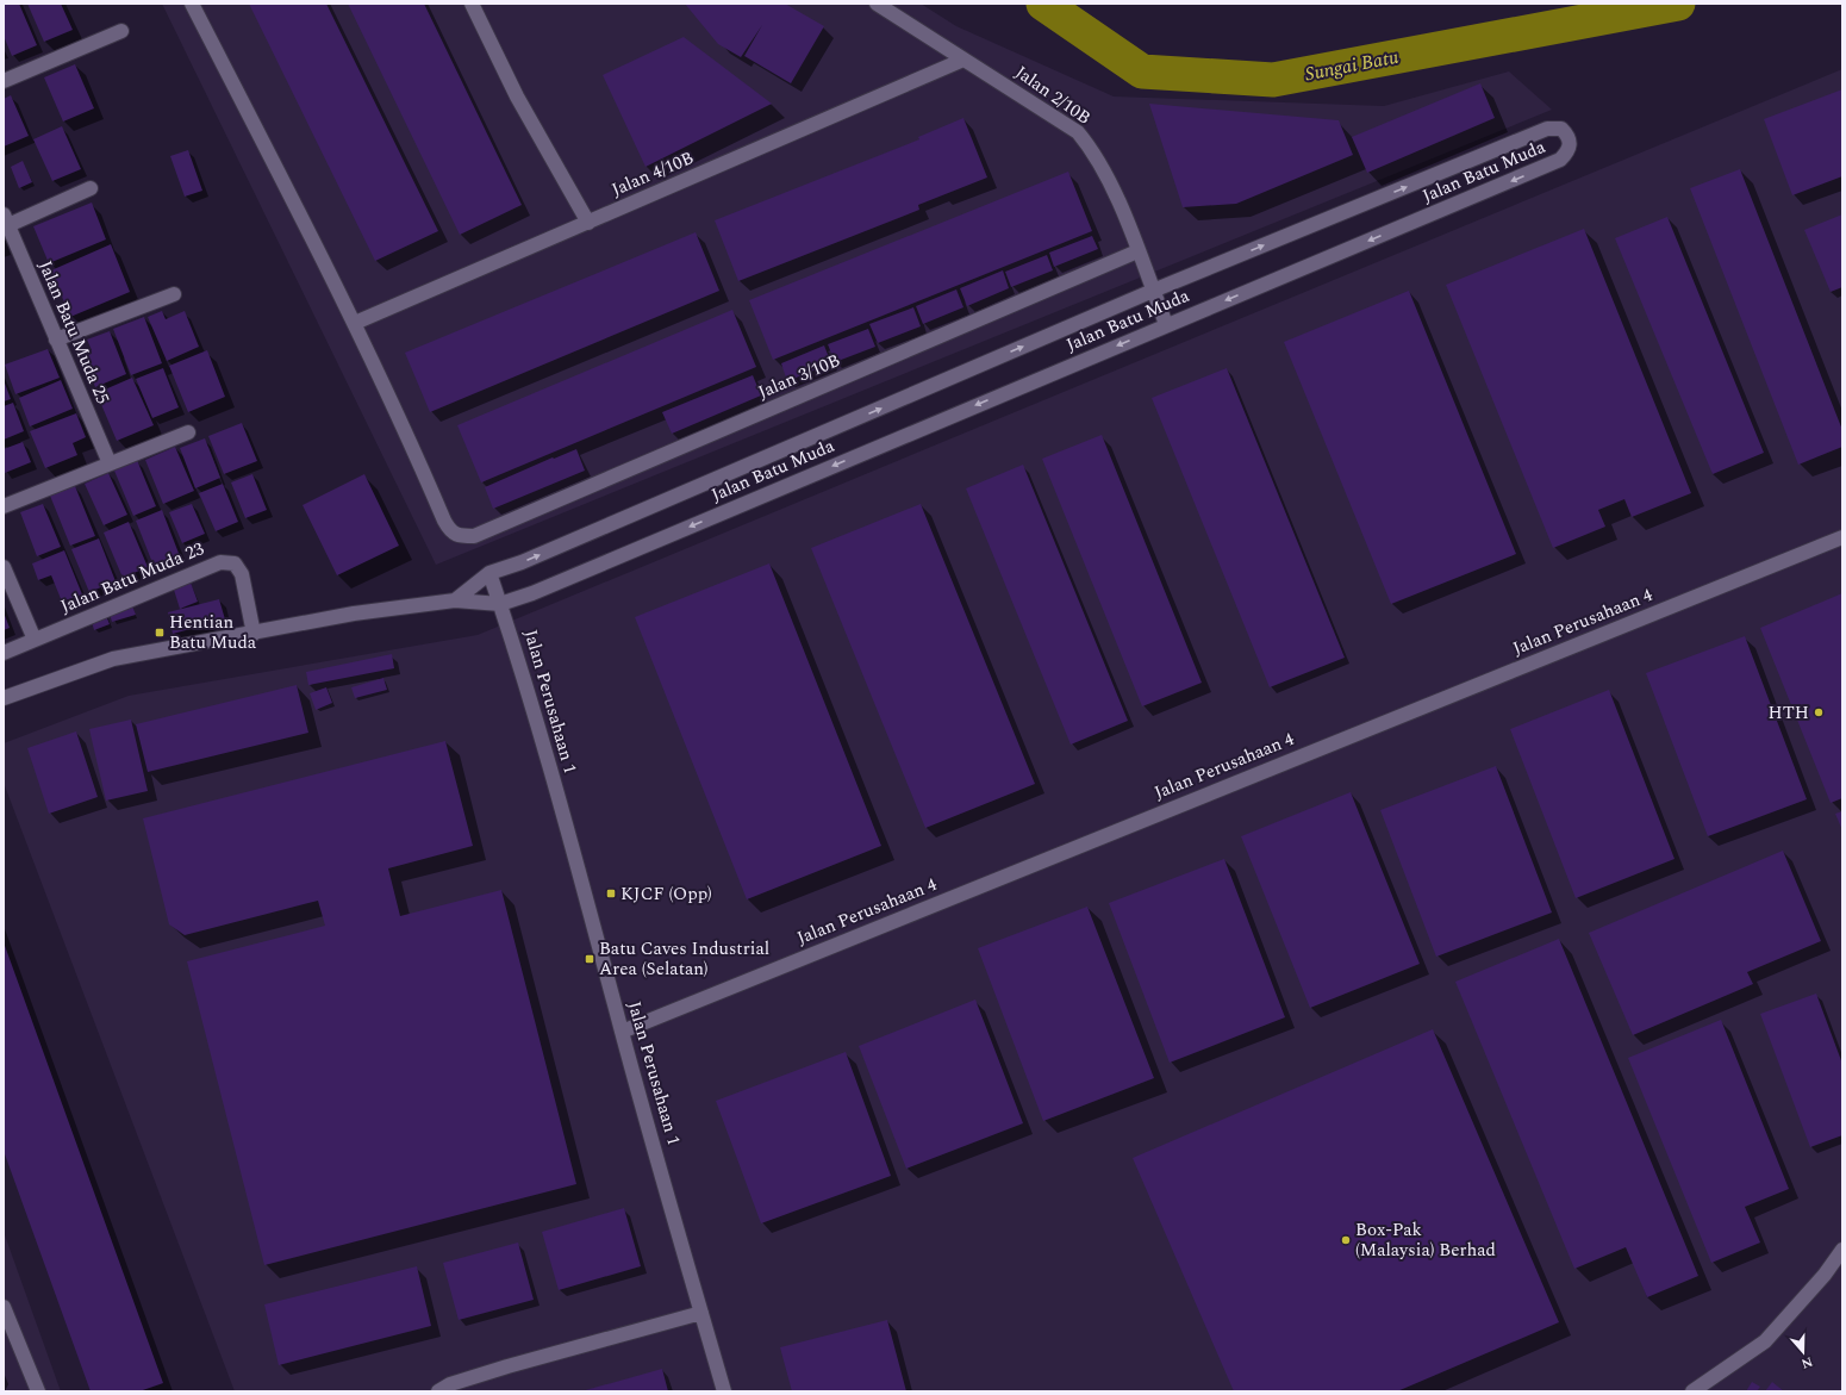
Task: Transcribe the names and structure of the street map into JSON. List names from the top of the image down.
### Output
{
  "streets": {
    "street": [
      "Jalan 2/10B",
      "Jalan Batu Muda",
      "Jalan 4/10B",
      "Jalan Batu Muda 25",
      "Jalan 3/10B",
      "Jalan Batu Muda 23",
      "Jalan Perusahaan 4",
      "Jalan Perusahaan 1"
    ]
  },
  "crossings": [
    ["Jalan 2/10B", "Jalan Batu Muda"],
    ["Jalan 2/10B", "Jalan 4/10B"],
    ["Jalan 2/10B", "Jalan 3/10B"],
    ["Jalan Batu Muda", "Jalan Perusahaan 1"],
    ["Jalan 4/10B", "Jalan 3/10B"],
    ["Jalan Perusahaan 4", "Jalan Perusahaan 1"]
  ],
  "water": ["Sungai Batu"],
  "places": {
    "transit": ["Hentian Batu Muda", "KJCF (Opp)", "Batu Caves Industrial Area (Selatan)"],
    "other": ["HTH", "Box-Pak (Malaysia) Berhad"]
  },
  "north": "bottom"
}
